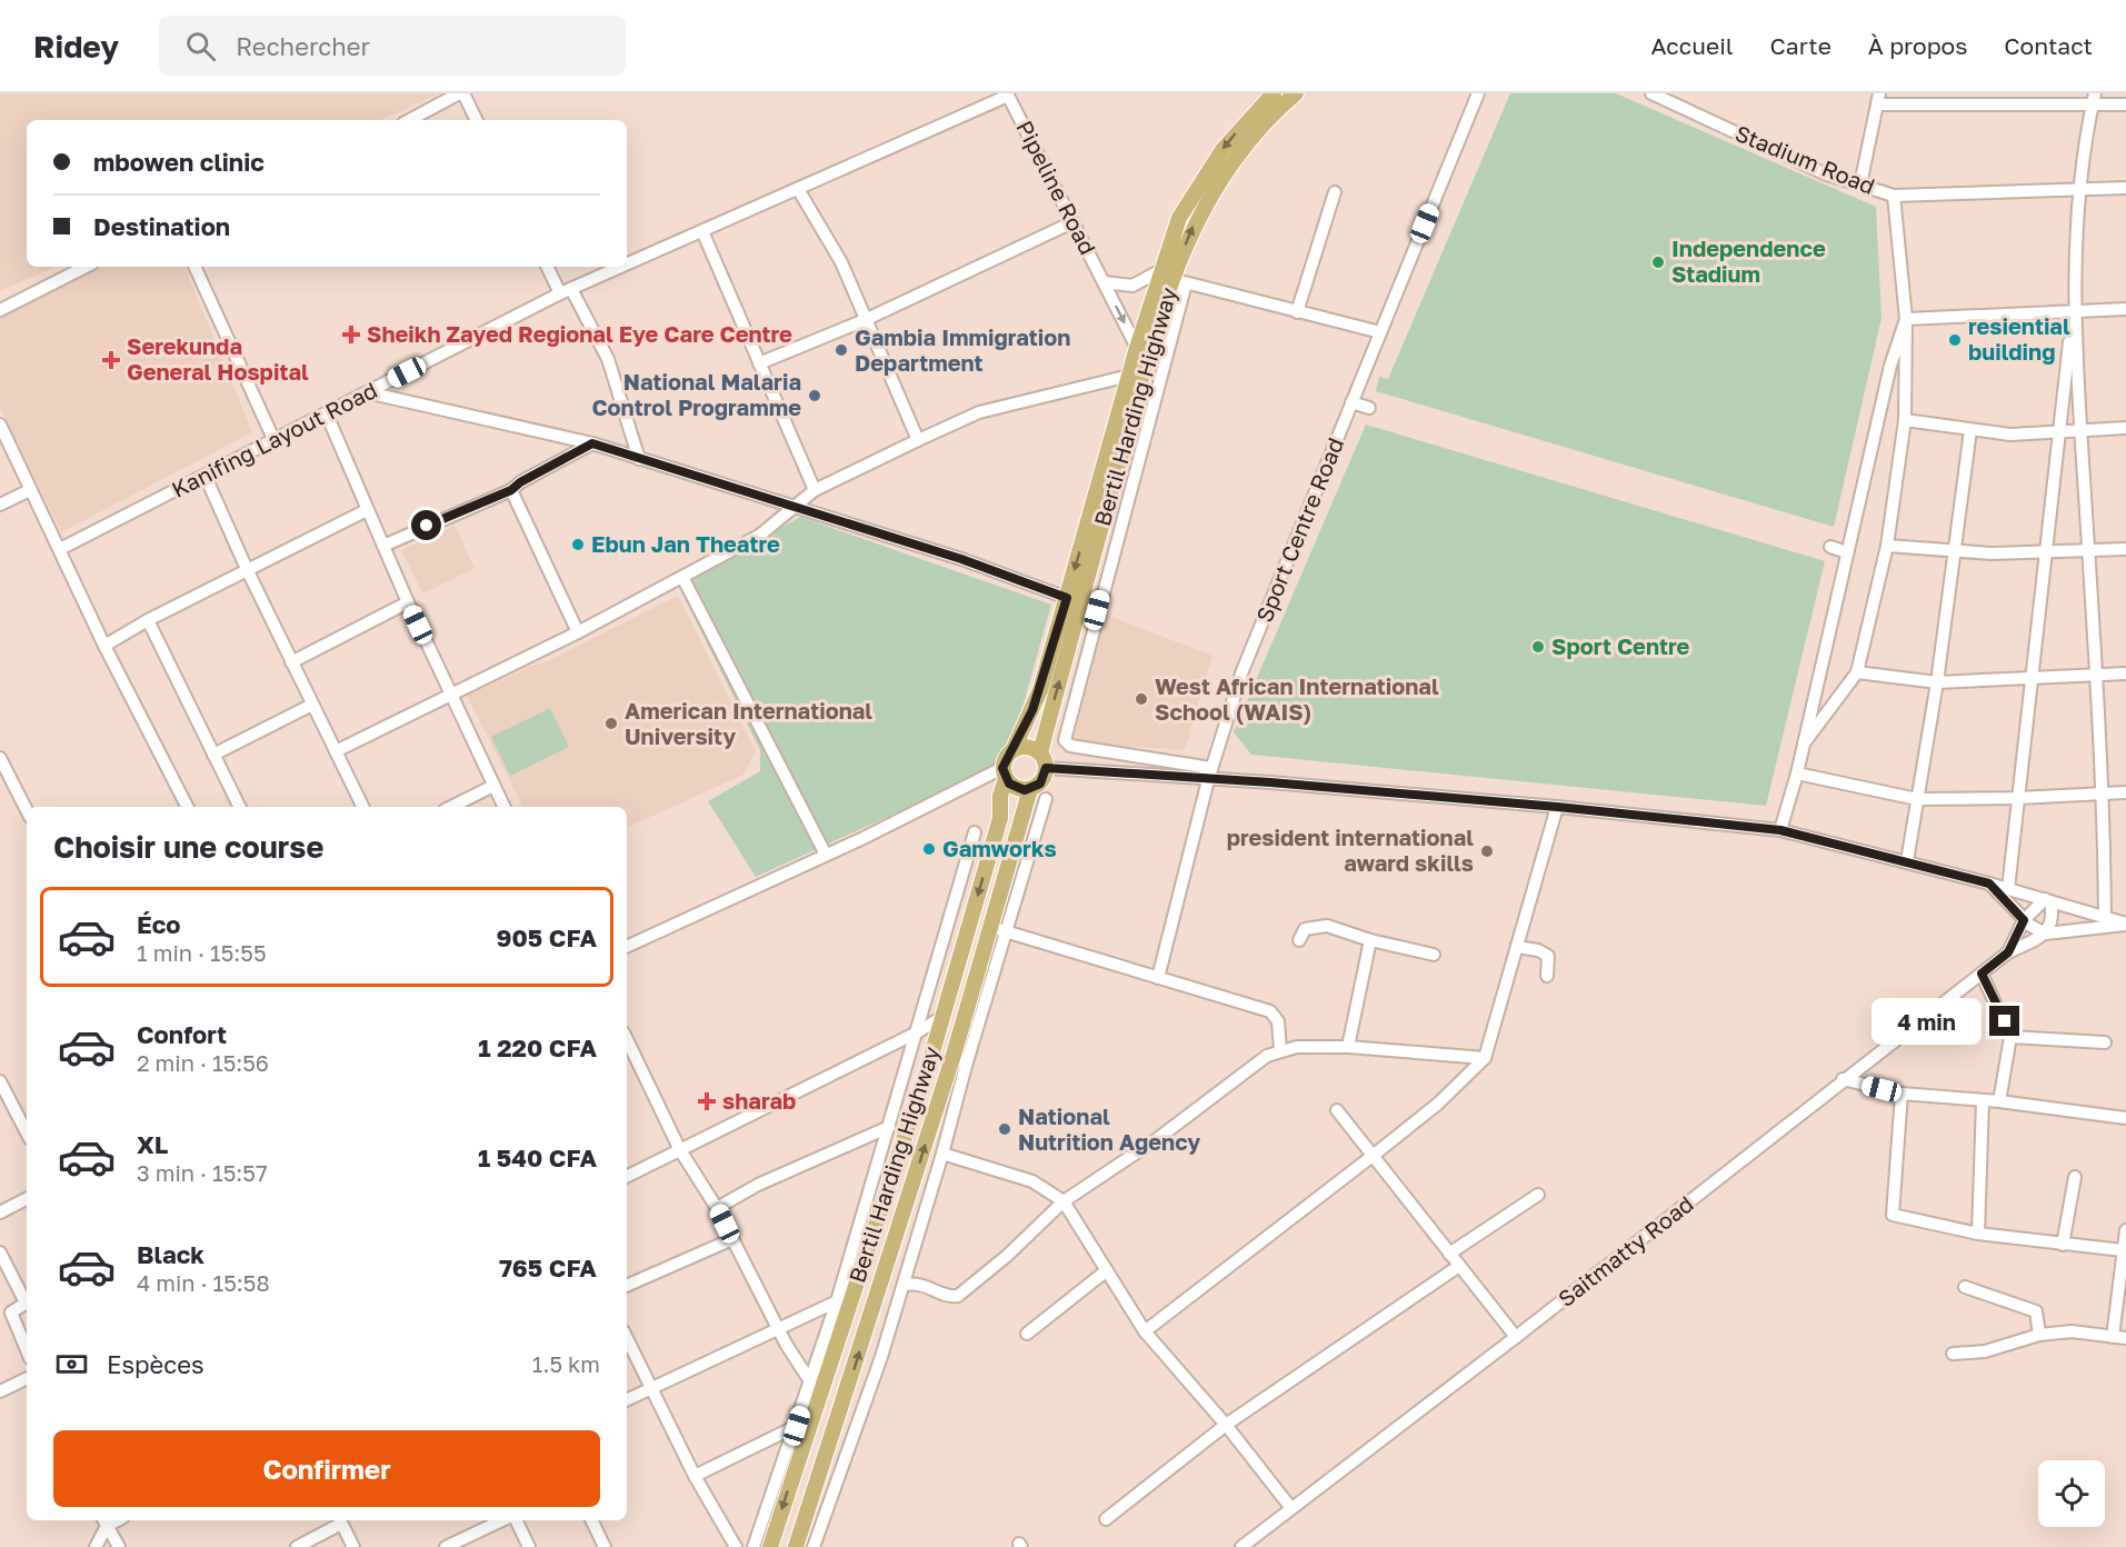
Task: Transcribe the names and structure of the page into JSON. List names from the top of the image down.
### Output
{
  "streets": {
    "main road": ["Bertil Harding Highway"],
    "street": [
      "Stadium Road",
      "Pipeline Road",
      "Kanifing Layout Road",
      "Sport Centre Road",
      "Saitmatty Road"
    ]
  },
  "crossings": [
    ["Pipeline Road", "Bertil Harding Highway"],
    ["Pipeline Road", "Kanifing Layout Road"]
  ],
  "places": {
    "other": [
      "Independence Stadium",
      "resiential building",
      "Gambia Immigration Department",
      "National Malaria Control Programme",
      "Ebun Jan Theatre",
      "Sport Centre",
      "West African International School (WAIS)",
      "American International University",
      "Gamworks",
      "president international award skills",
      "National Nutrition Agency"
    ],
    "health": ["Sheikh Zayed Regional Eye Care Centre", "Serekunda General Hospital", "sharab"]
  },
  "page": {
    "header": "Ridey",
    "search": "Rechercher",
    "nav": [
      "Accueil",
      "Carte",
      "À propos",
      "Contact"
    ],
    "banner": ["mbowen clinic", "Destination"],
    "heading": "Choisir une course",
    "list": [
      {
        "name": "Éco",
        "note": "1 min · 15:55",
        "value": "905 CFA"
      },
      {
        "name": "Confort",
        "note": "2 min · 15:56",
        "value": "1 220 CFA"
      },
      {
        "name": "XL",
        "note": "3 min · 15:57",
        "value": "1 540 CFA"
      },
      {
        "name": "Black",
        "note": "4 min · 15:58",
        "value": "765 CFA"
      }
    ],
    "bubble": "4 min",
    "pay": ["Espèces", "1.5 km"],
    "buttons": "Confirmer"
  }
}
